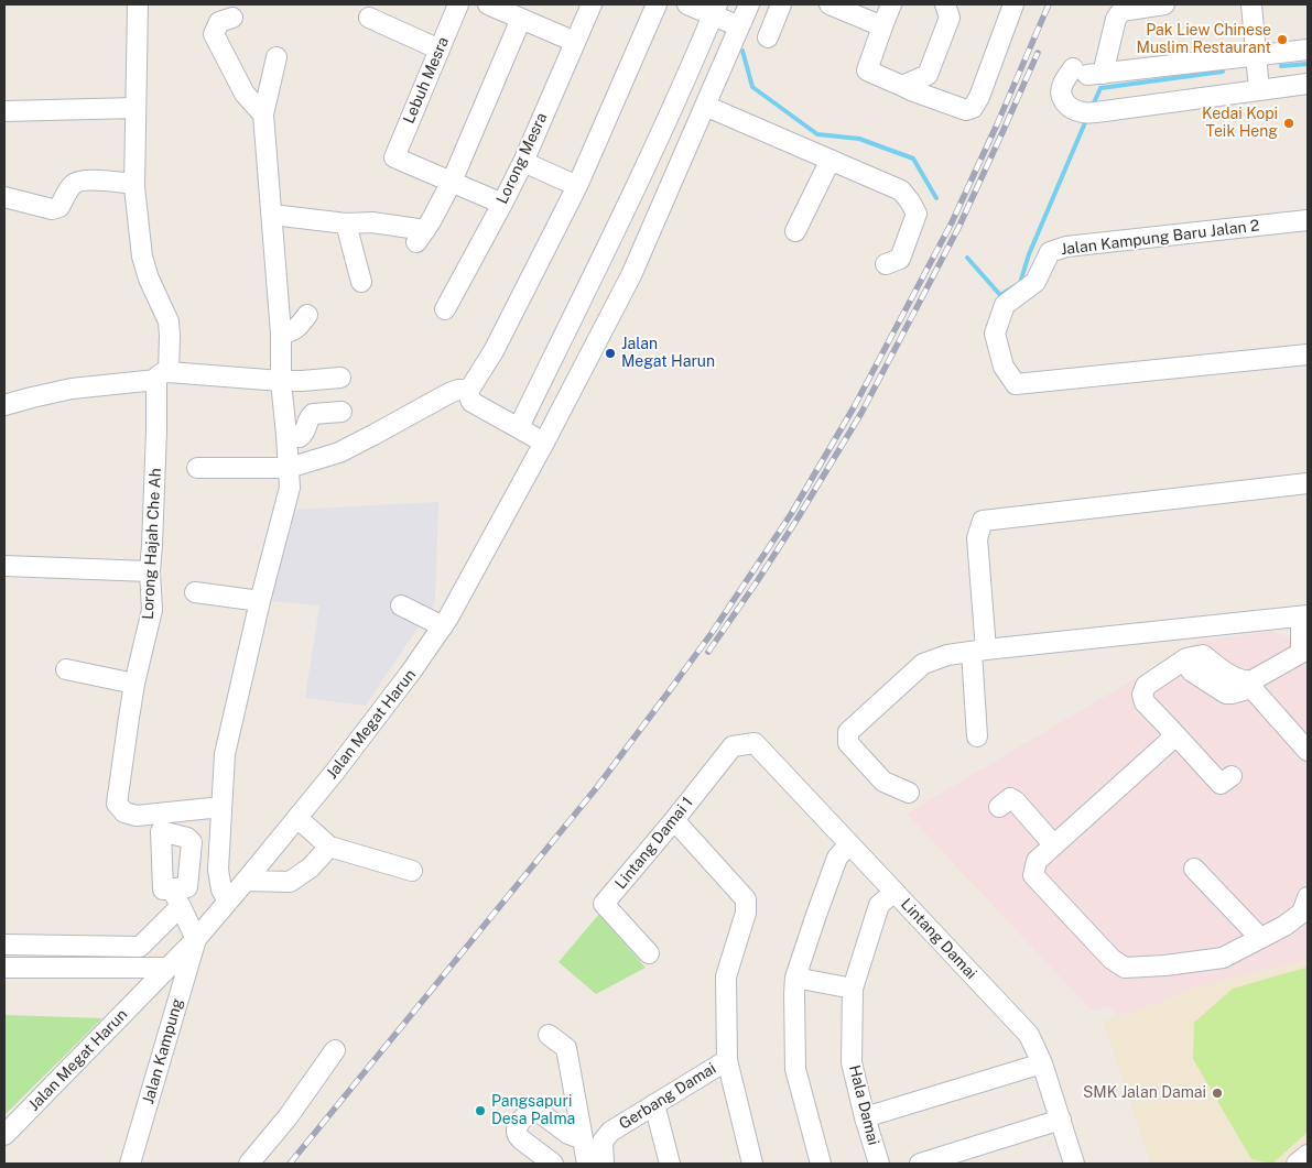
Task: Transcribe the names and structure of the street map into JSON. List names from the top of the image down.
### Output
{
  "streets": {
    "street": [
      "Lebuh Mesra",
      "Lorong Mesra",
      "Jalan Kampung Baru Jalan 2",
      "Lorong Hajah Che Ah",
      "Jalan Megat Harun",
      "Lintang Damai 1",
      "Lintang Damai",
      "Jalan Kampung",
      "Gerbang Damai",
      "Hala Damai"
    ]
  },
  "crossings": [
    ["Jalan Megat Harun", "Jalan Kampung"],
    ["Lintang Damai 1", "Lintang Damai"],
    ["Lintang Damai", "Hala Damai"]
  ],
  "places": [
    "Pak Liew Chinese Muslim Restaurant",
    "Kedai Kopi Teik Heng",
    "Jalan Megat Harun",
    "SMK Jalan Damai",
    "Pangsapuri Desa Palma"
  ]
}
